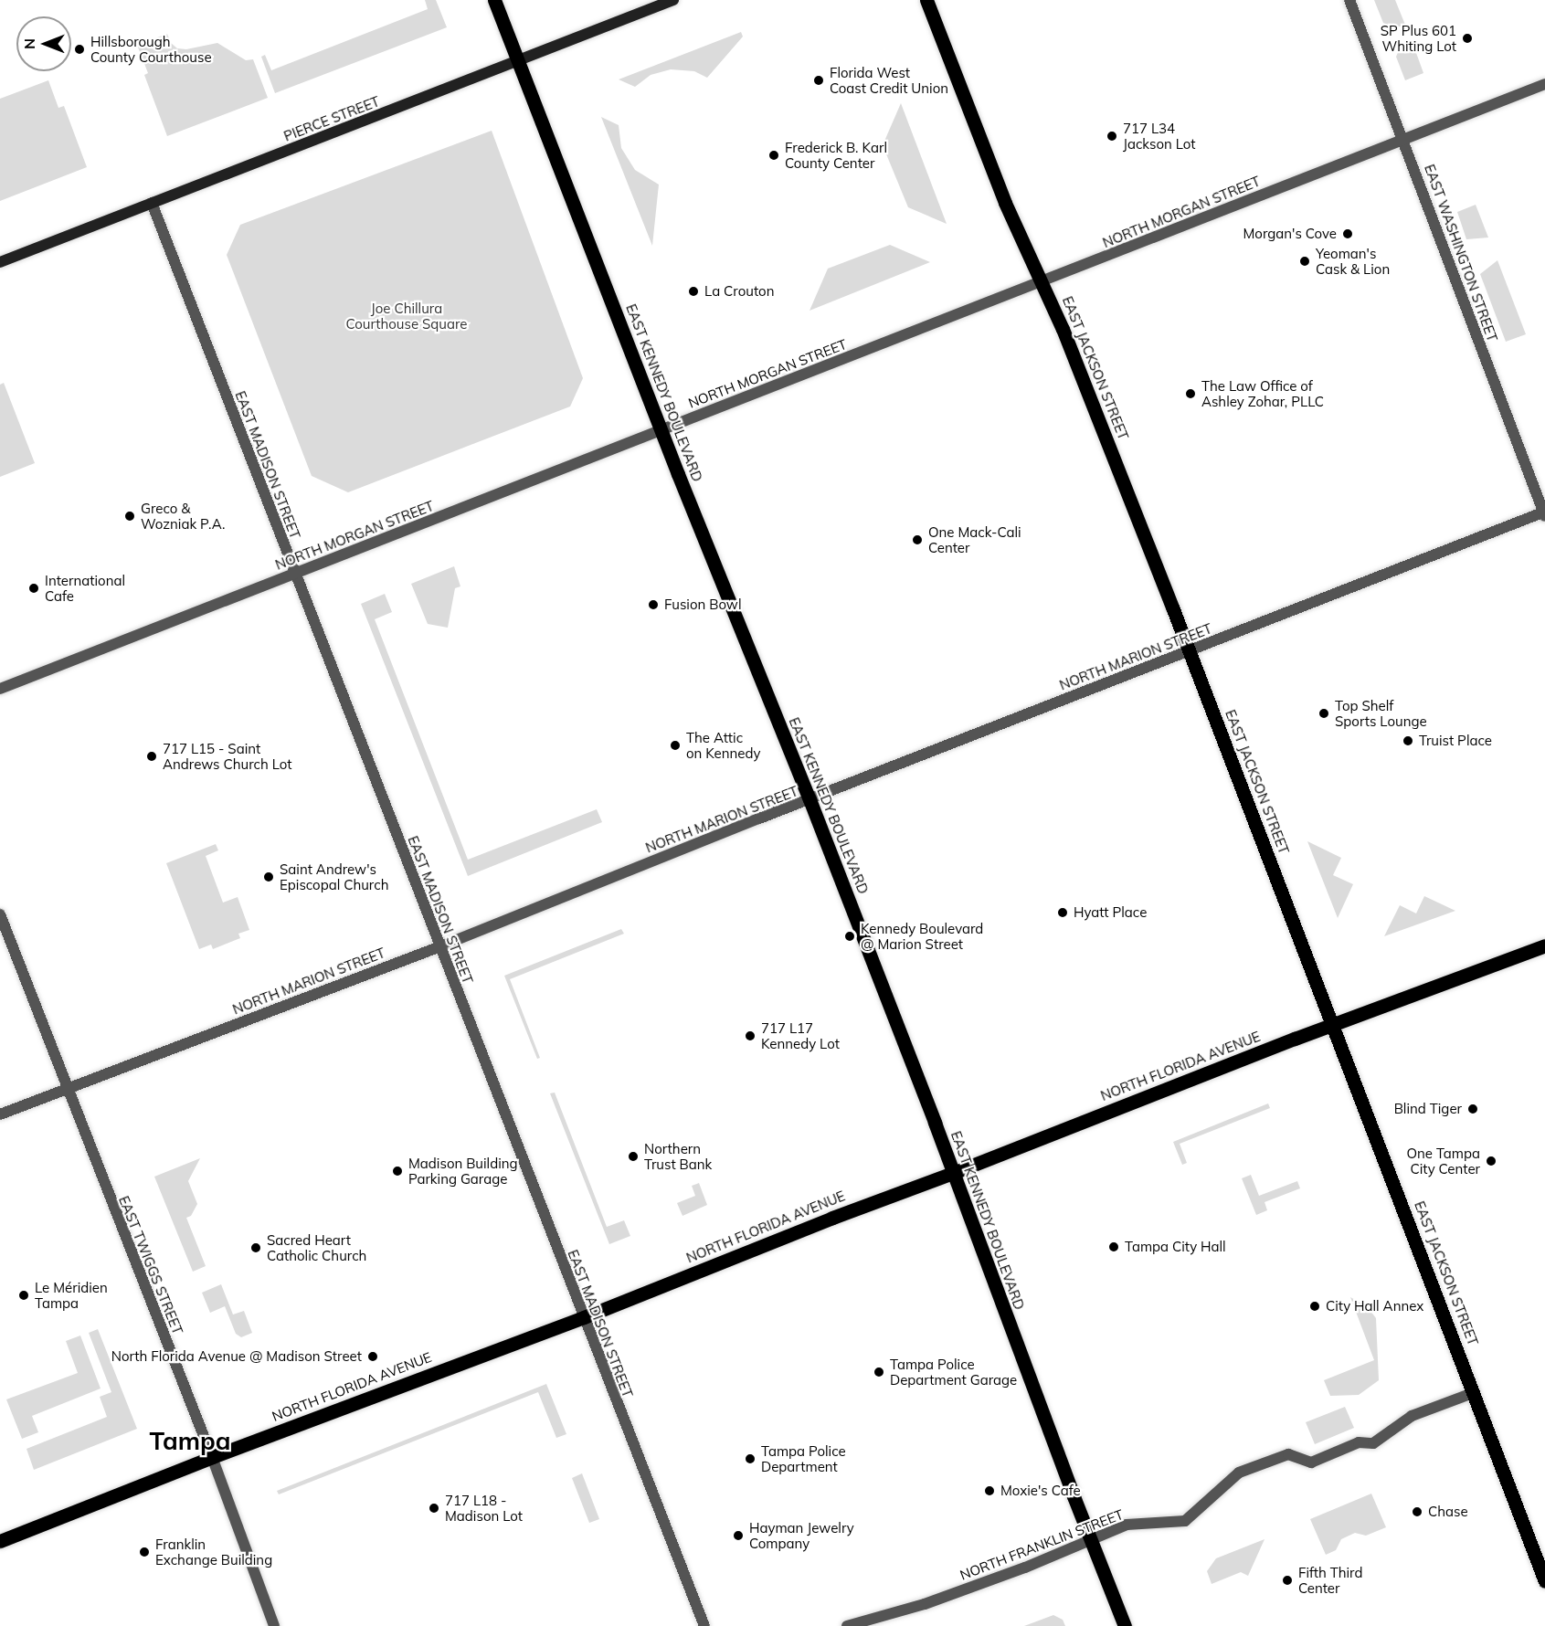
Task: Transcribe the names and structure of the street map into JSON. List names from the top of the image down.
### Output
{
  "streets": {
    "main road": [
      "PIERCE STREET",
      "EAST JACKSON STREET",
      "EAST KENNEDY BOULEVARD",
      "NORTH FLORIDA AVENUE"
    ],
    "street": [
      "NORTH MORGAN STREET",
      "EAST WASHINGTON STREET",
      "EAST MADISON STREET",
      "NORTH MARION STREET",
      "EAST TWIGGS STREET",
      "NORTH FRANKLIN STREET"
    ]
  },
  "crossings": [
    ["PIERCE STREET", "EAST KENNEDY BOULEVARD"],
    ["PIERCE STREET", "EAST MADISON STREET"],
    ["NORTH MORGAN STREET", "EAST WASHINGTON STREET"],
    ["NORTH MORGAN STREET", "EAST JACKSON STREET"],
    ["NORTH MORGAN STREET", "EAST KENNEDY BOULEVARD"],
    ["NORTH MORGAN STREET", "EAST MADISON STREET"],
    ["EAST WASHINGTON STREET", "NORTH MARION STREET"],
    ["EAST JACKSON STREET", "NORTH MARION STREET"],
    ["EAST JACKSON STREET", "NORTH FLORIDA AVENUE"],
    ["EAST JACKSON STREET", "NORTH FRANKLIN STREET"],
    ["EAST KENNEDY BOULEVARD", "NORTH MARION STREET"],
    ["EAST KENNEDY BOULEVARD", "NORTH FLORIDA AVENUE"],
    ["EAST KENNEDY BOULEVARD", "NORTH FRANKLIN STREET"],
    ["EAST MADISON STREET", "NORTH MARION STREET"],
    ["EAST MADISON STREET", "NORTH FLORIDA AVENUE"],
    ["NORTH MARION STREET", "EAST TWIGGS STREET"],
    ["NORTH FLORIDA AVENUE", "EAST TWIGGS STREET"]
  ],
  "districts": ["Tampa"],
  "parks": ["Joe Chillura Courthouse Square"],
  "places": [
    "SP Plus 601 Whiting Lot",
    "Hillsborough County Courthouse",
    "Florida West Coast Credit Union",
    "717 L34 Jackson Lot",
    "Frederick B. Karl County Center",
    "Morgan's Cove",
    "Yeoman's Cask & Lion",
    "La Crouton",
    "The Law Office of Ashley Zohar, PLLC",
    "Greco & Wozniak P.A.",
    "One Mack-Cali Center",
    "International Cafe",
    "Fusion Bowl",
    "Top Shelf Sports Lounge",
    "Truist Place",
    "The Attic on Kennedy",
    "717 L15 - Saint Andrews Church Lot",
    "Saint Andrew's Episcopal Church",
    "Hyatt Place",
    "Kennedy Boulevard @ Marion Street",
    "717 L17 Kennedy Lot",
    "Blind Tiger",
    "Northern Trust Bank",
    "One Tampa City Center",
    "Madison Building Parking Garage",
    "Tampa City Hall",
    "Sacred Heart Catholic Church",
    "Le Méridien Tampa",
    "City Hall Annex",
    "North Florida Avenue @ Madison Street",
    "Tampa Police Department Garage",
    "Tampa Police Department",
    "Moxie's Cafe",
    "717 L18 - Madison Lot",
    "Chase",
    "Hayman Jewelry Company",
    "Franklin Exchange Building",
    "Fifth Third Center"
  ],
  "north": "left"
}
